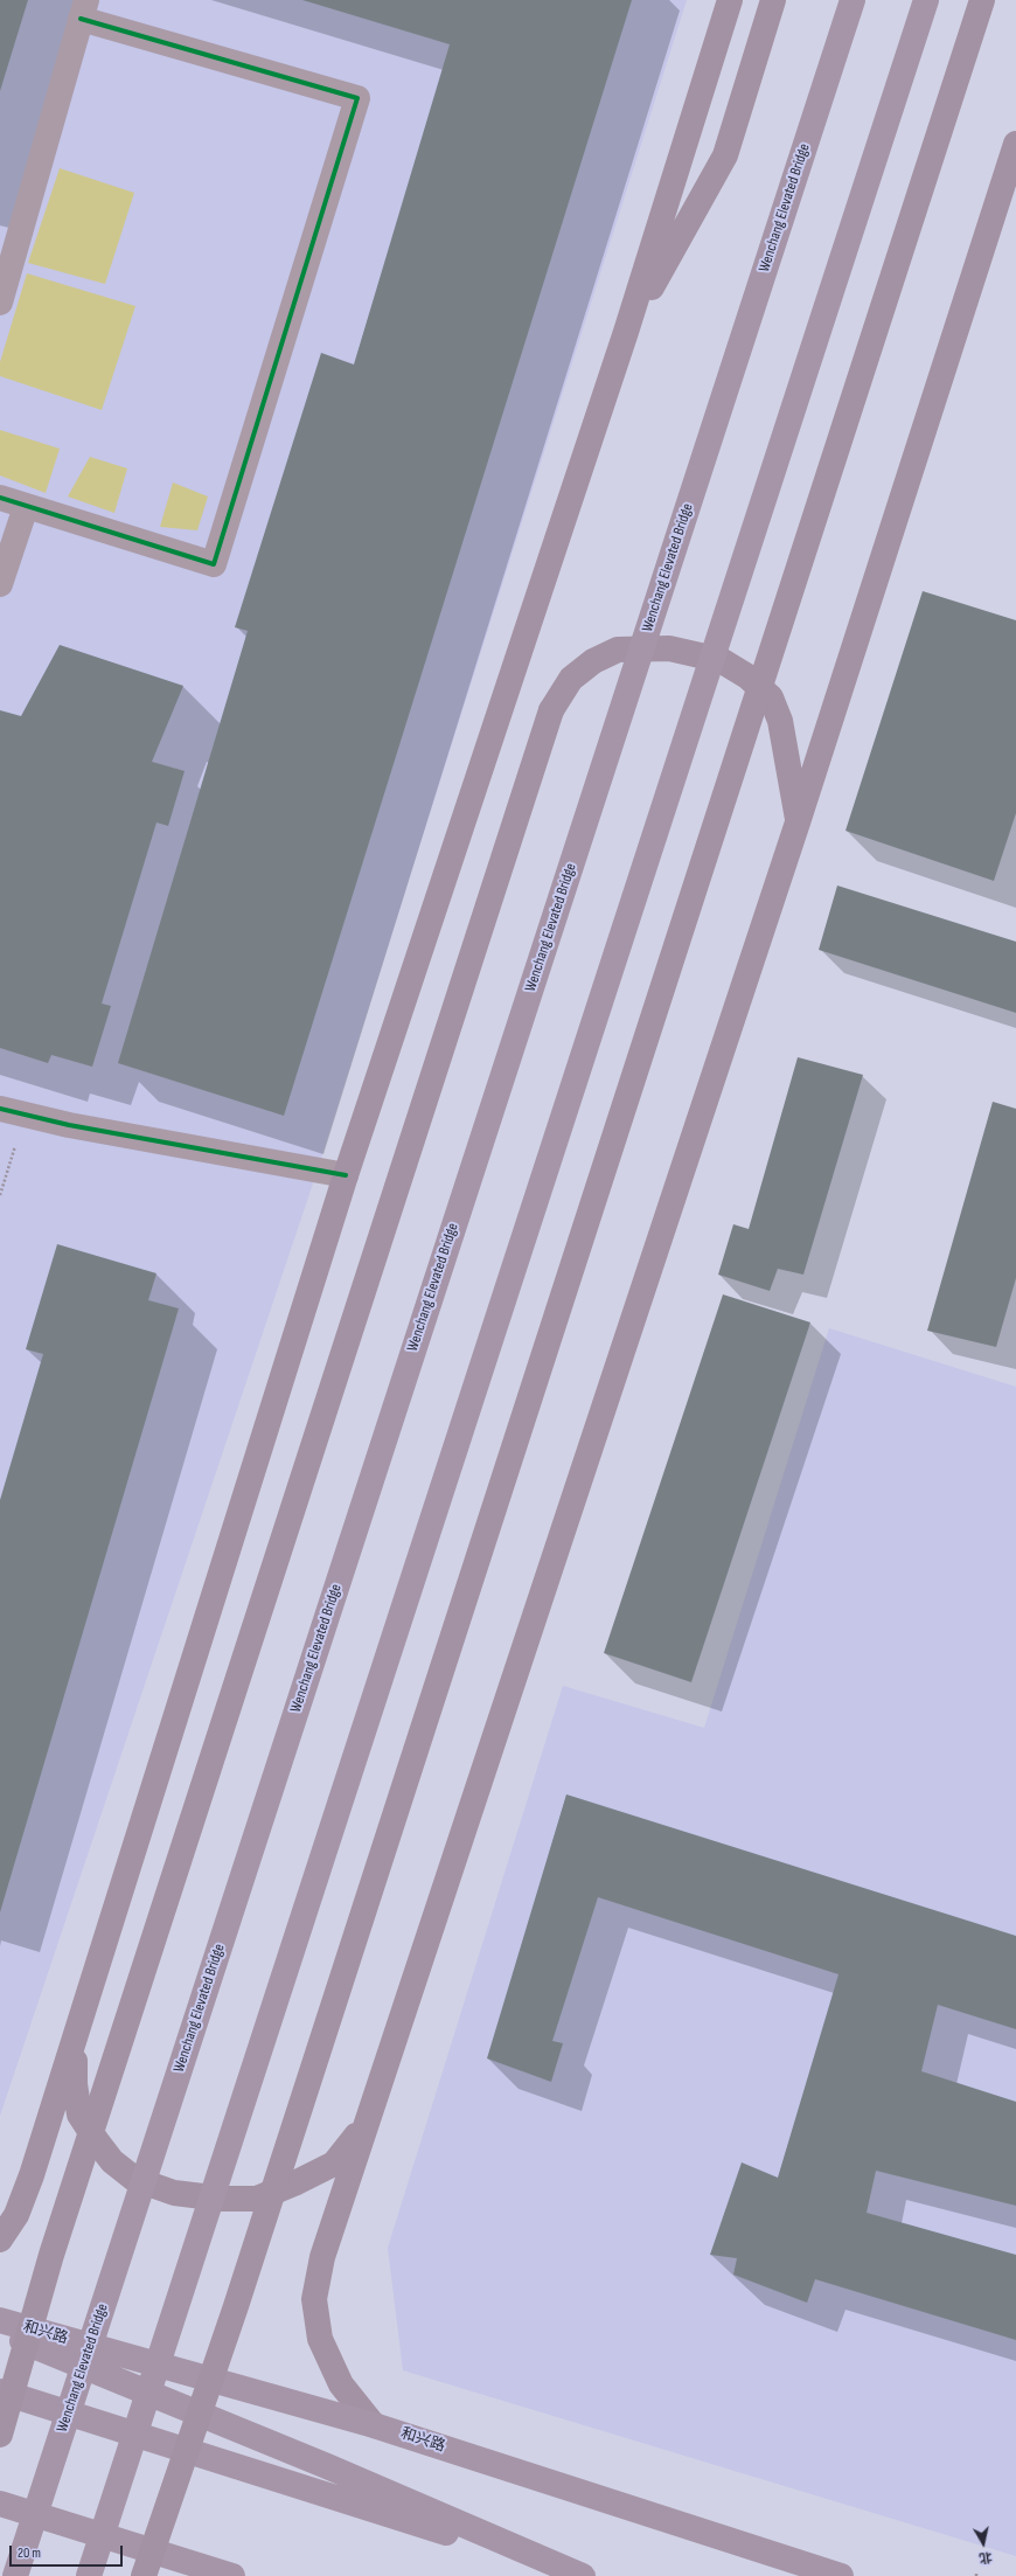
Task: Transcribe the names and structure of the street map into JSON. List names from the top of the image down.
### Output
{
  "streets": {
    "highway": ["Wenchang Elevated Bridge", "和兴路"]
  },
  "scale_bar": "20 m",
  "north": "bottom"
}
